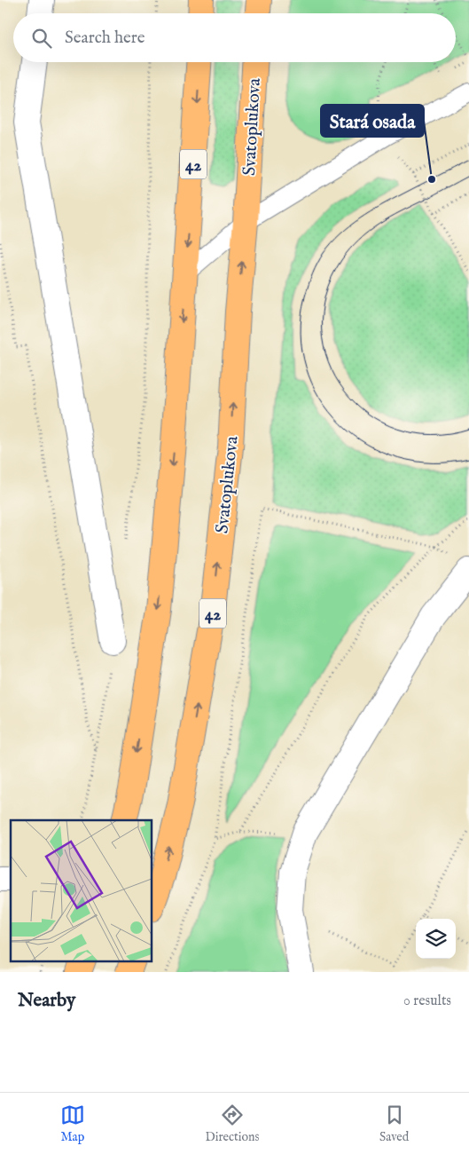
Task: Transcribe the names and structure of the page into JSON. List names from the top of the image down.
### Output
{
  "streets": {
    "main road": ["Svatoplukova", "42"]
  },
  "places": ["Stará osada"],
  "page": {
    "search": "Search here",
    "heading": ["Nearby", "0 results"],
    "nav": ["Map", "Directions", "Saved"]
  }
}
